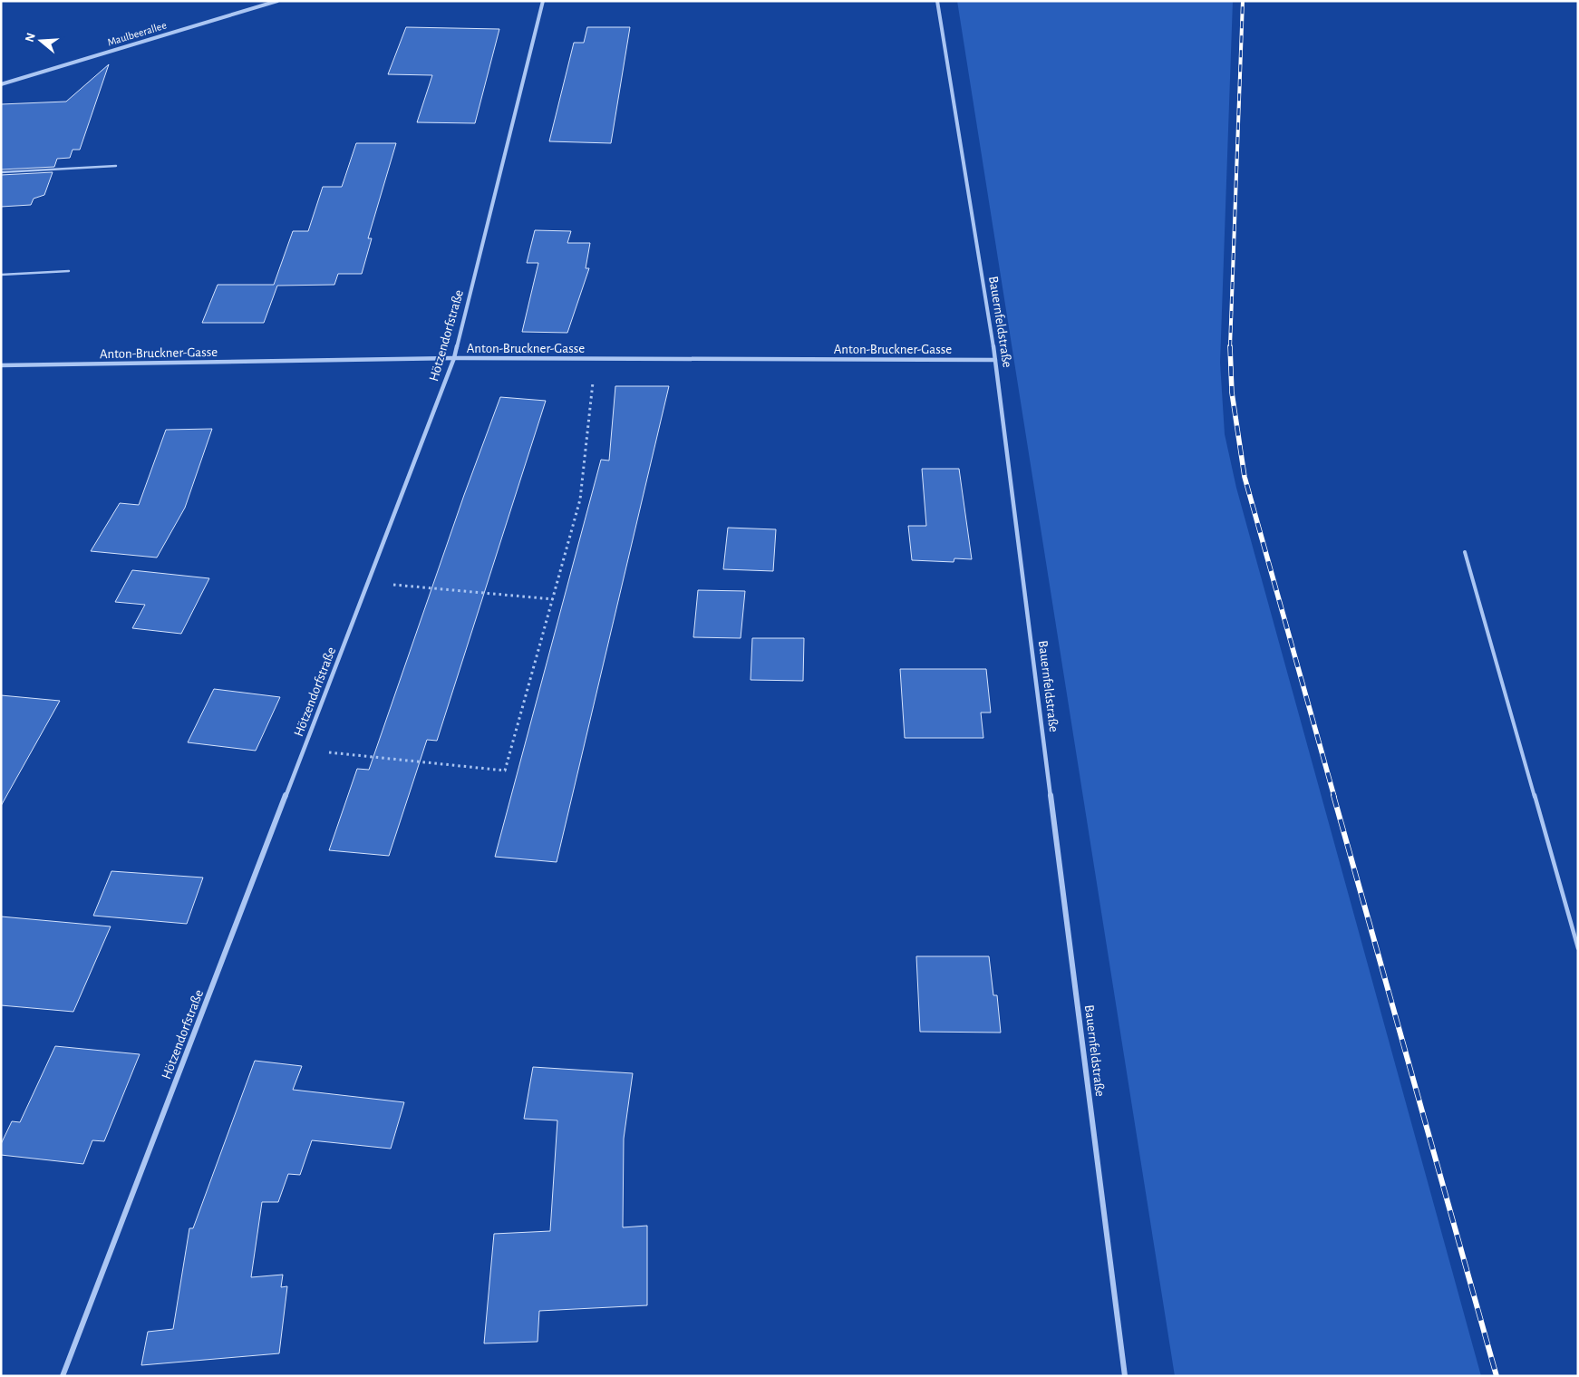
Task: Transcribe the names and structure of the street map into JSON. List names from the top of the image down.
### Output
{
  "streets": {
    "street": [
      "Maulbeerallee",
      "Bauernfeldstraße",
      "Hötzendorfstraße",
      "Anton-Bruckner-Gasse"
    ]
  },
  "crossings": [
    ["Bauernfeldstraße", "Anton-Bruckner-Gasse"],
    ["Hötzendorfstraße", "Anton-Bruckner-Gasse"]
  ],
  "north": "left"
}
